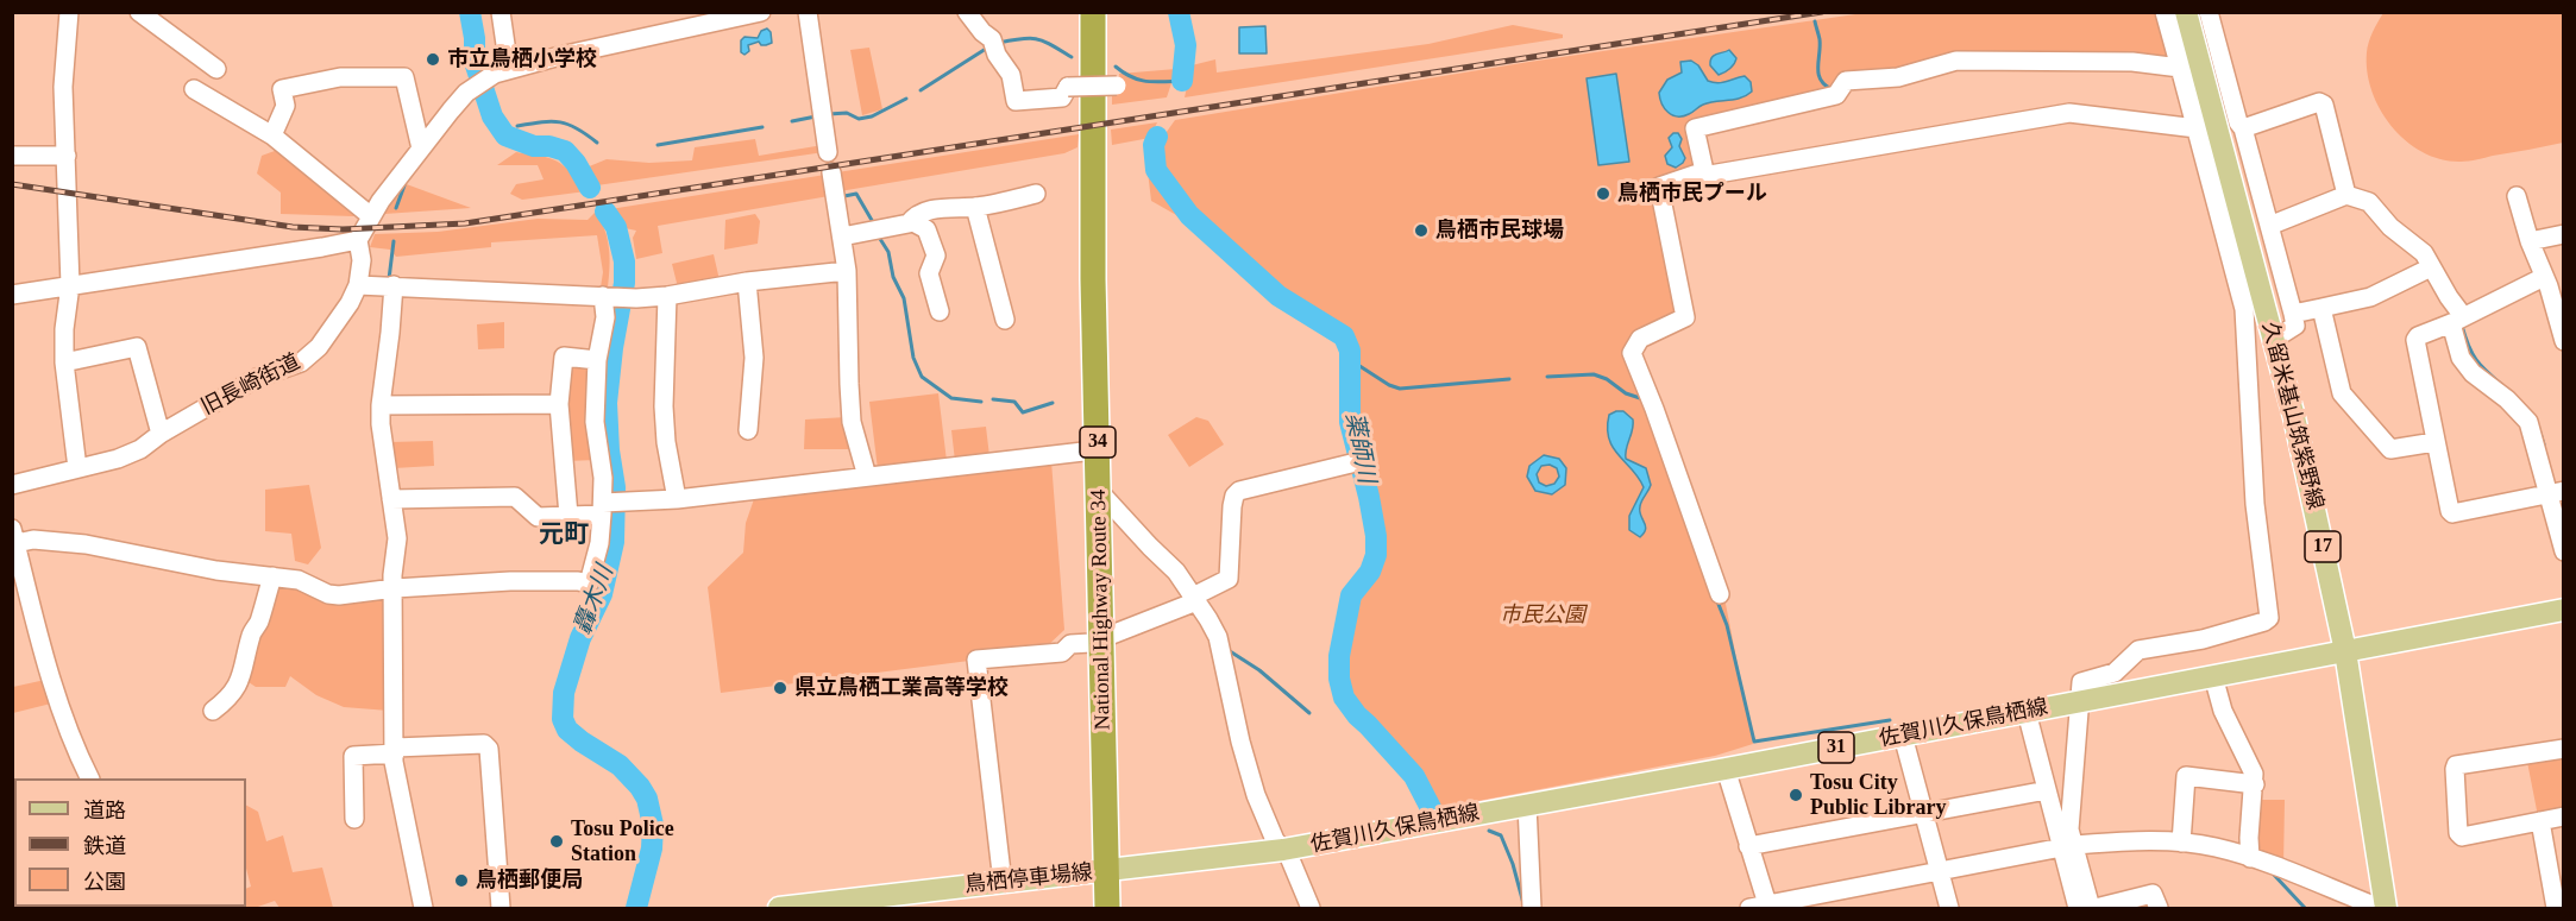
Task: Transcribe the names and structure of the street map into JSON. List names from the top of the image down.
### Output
{
  "streets": {
    "highway": ["34", "National Highway Route 34"],
    "main road": [
      "久留米基山筑紫野線",
      "17",
      "佐賀川久保鳥栖線",
      "31",
      "鳥栖停車場線"
    ],
    "street": ["旧長崎街道"]
  },
  "crossings": [
    ["久留米基山筑紫野線", "佐賀川久保鳥栖線"],
    ["National Highway Route 34", "佐賀川久保鳥栖線"],
    ["National Highway Route 34", "鳥栖停車場線"],
    ["佐賀川久保鳥栖線", "鳥栖停車場線"]
  ],
  "districts": ["元町"],
  "water": ["薬師川", "轟木川"],
  "parks": ["市民公園"],
  "places": [
    "市立鳥栖小学校",
    "鳥栖市民プール",
    "鳥栖市民球場",
    "県立鳥栖工業高等学校",
    "Tosu City Public Library",
    "Tosu Police Station",
    "鳥栖郵便局"
  ],
  "legend": ["道路", "鉄道", "公園"]
}
